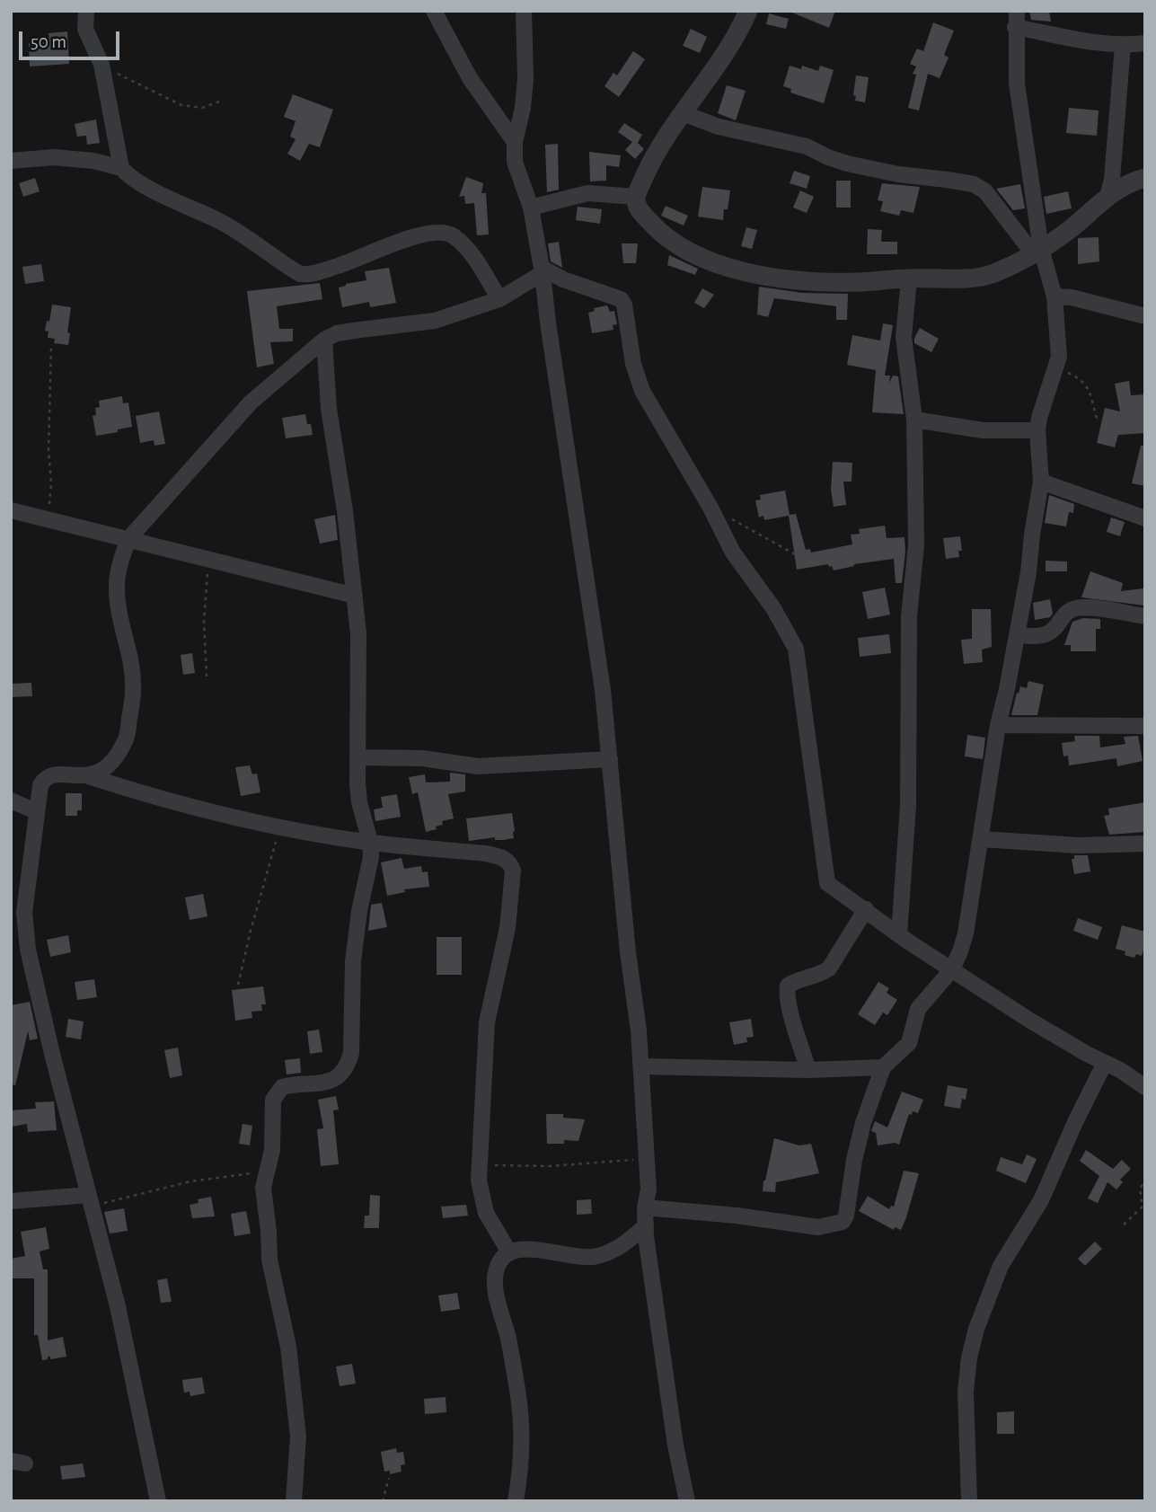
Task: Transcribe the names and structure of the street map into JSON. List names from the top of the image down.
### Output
{
  "scale_bar": "50 m"
}
